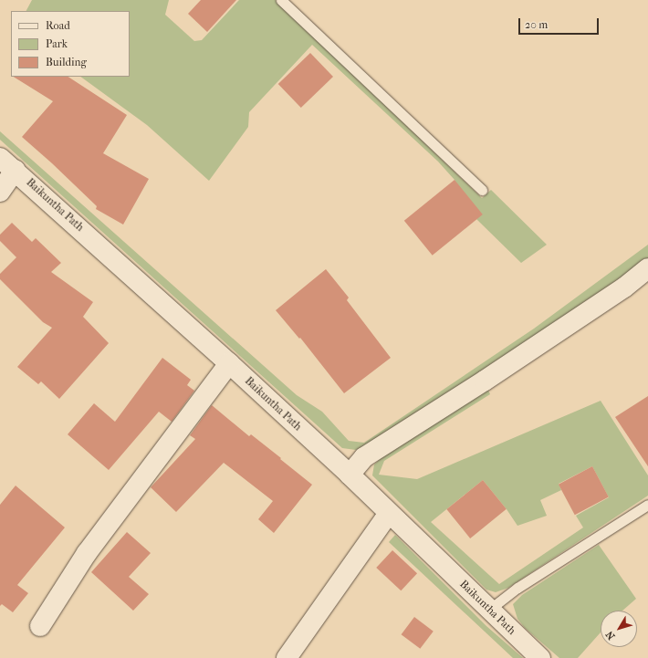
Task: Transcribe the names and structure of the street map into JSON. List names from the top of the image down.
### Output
{
  "streets": {
    "street": ["Baikuntha Path"]
  },
  "legend": ["Road", "Park", "Building"],
  "scale_bar": "20 m",
  "north": "bottom left"
}
